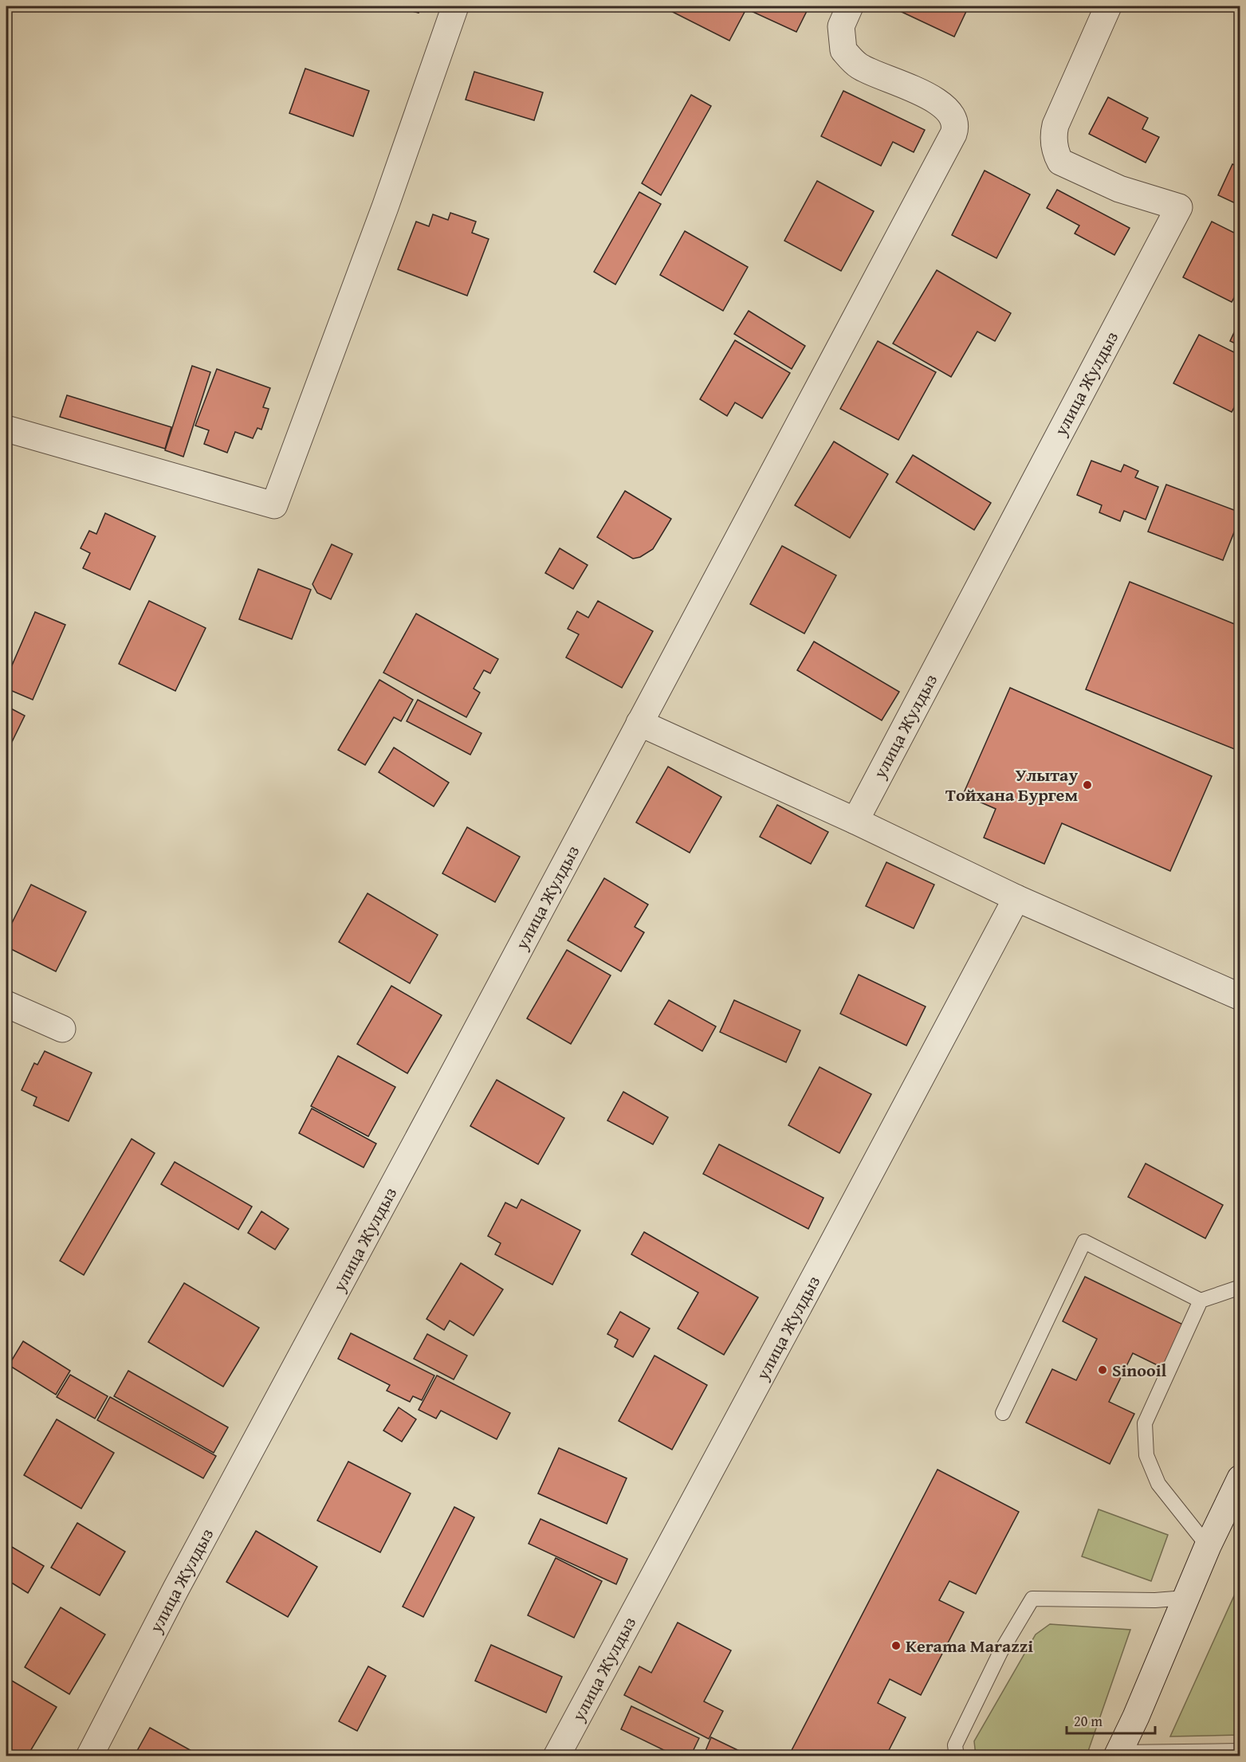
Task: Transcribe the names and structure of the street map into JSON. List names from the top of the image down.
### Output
{
  "streets": {
    "street": ["улица Жулдыз"]
  },
  "places": ["Улытау Тойхана Бургем", "Sinooil", "Kerama Marazzi"],
  "scale_bar": "20 m"
}
